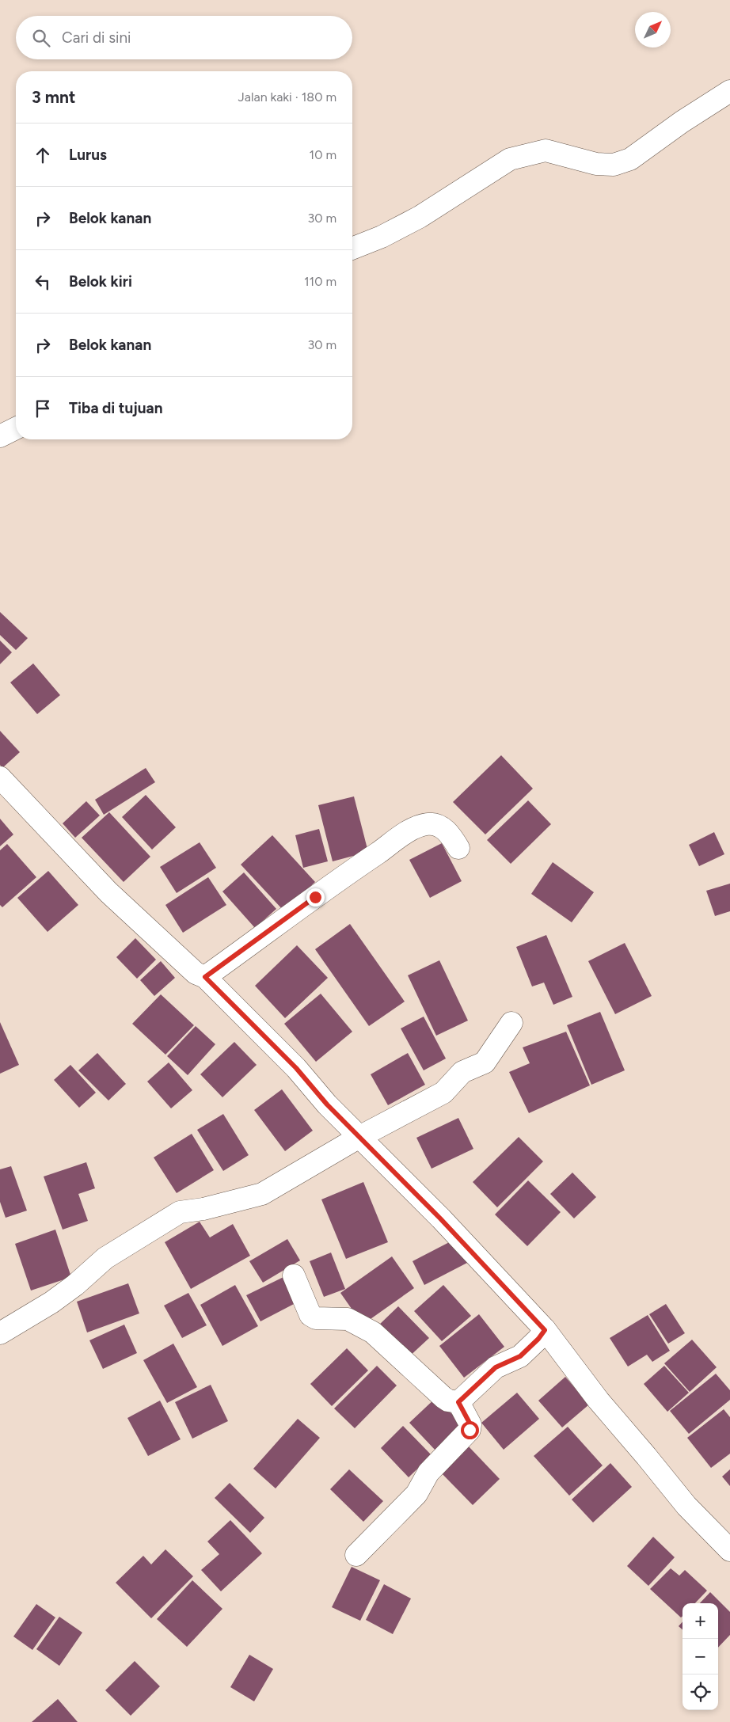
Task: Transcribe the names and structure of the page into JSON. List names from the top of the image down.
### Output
{
  "north": "top right",
  "page": {
    "search": "Cari di sini",
    "heading": ["3 mnt", "Jalan kaki · 180 m"],
    "list": [
      ["Lurus", "10 m"],
      ["Belok kanan", "30 m"],
      ["Belok kiri", "110 m"],
      ["Belok kanan", "30 m"],
      "Tiba di tujuan"
    ],
    "map_buttons": ["+", "−"]
  }
}
